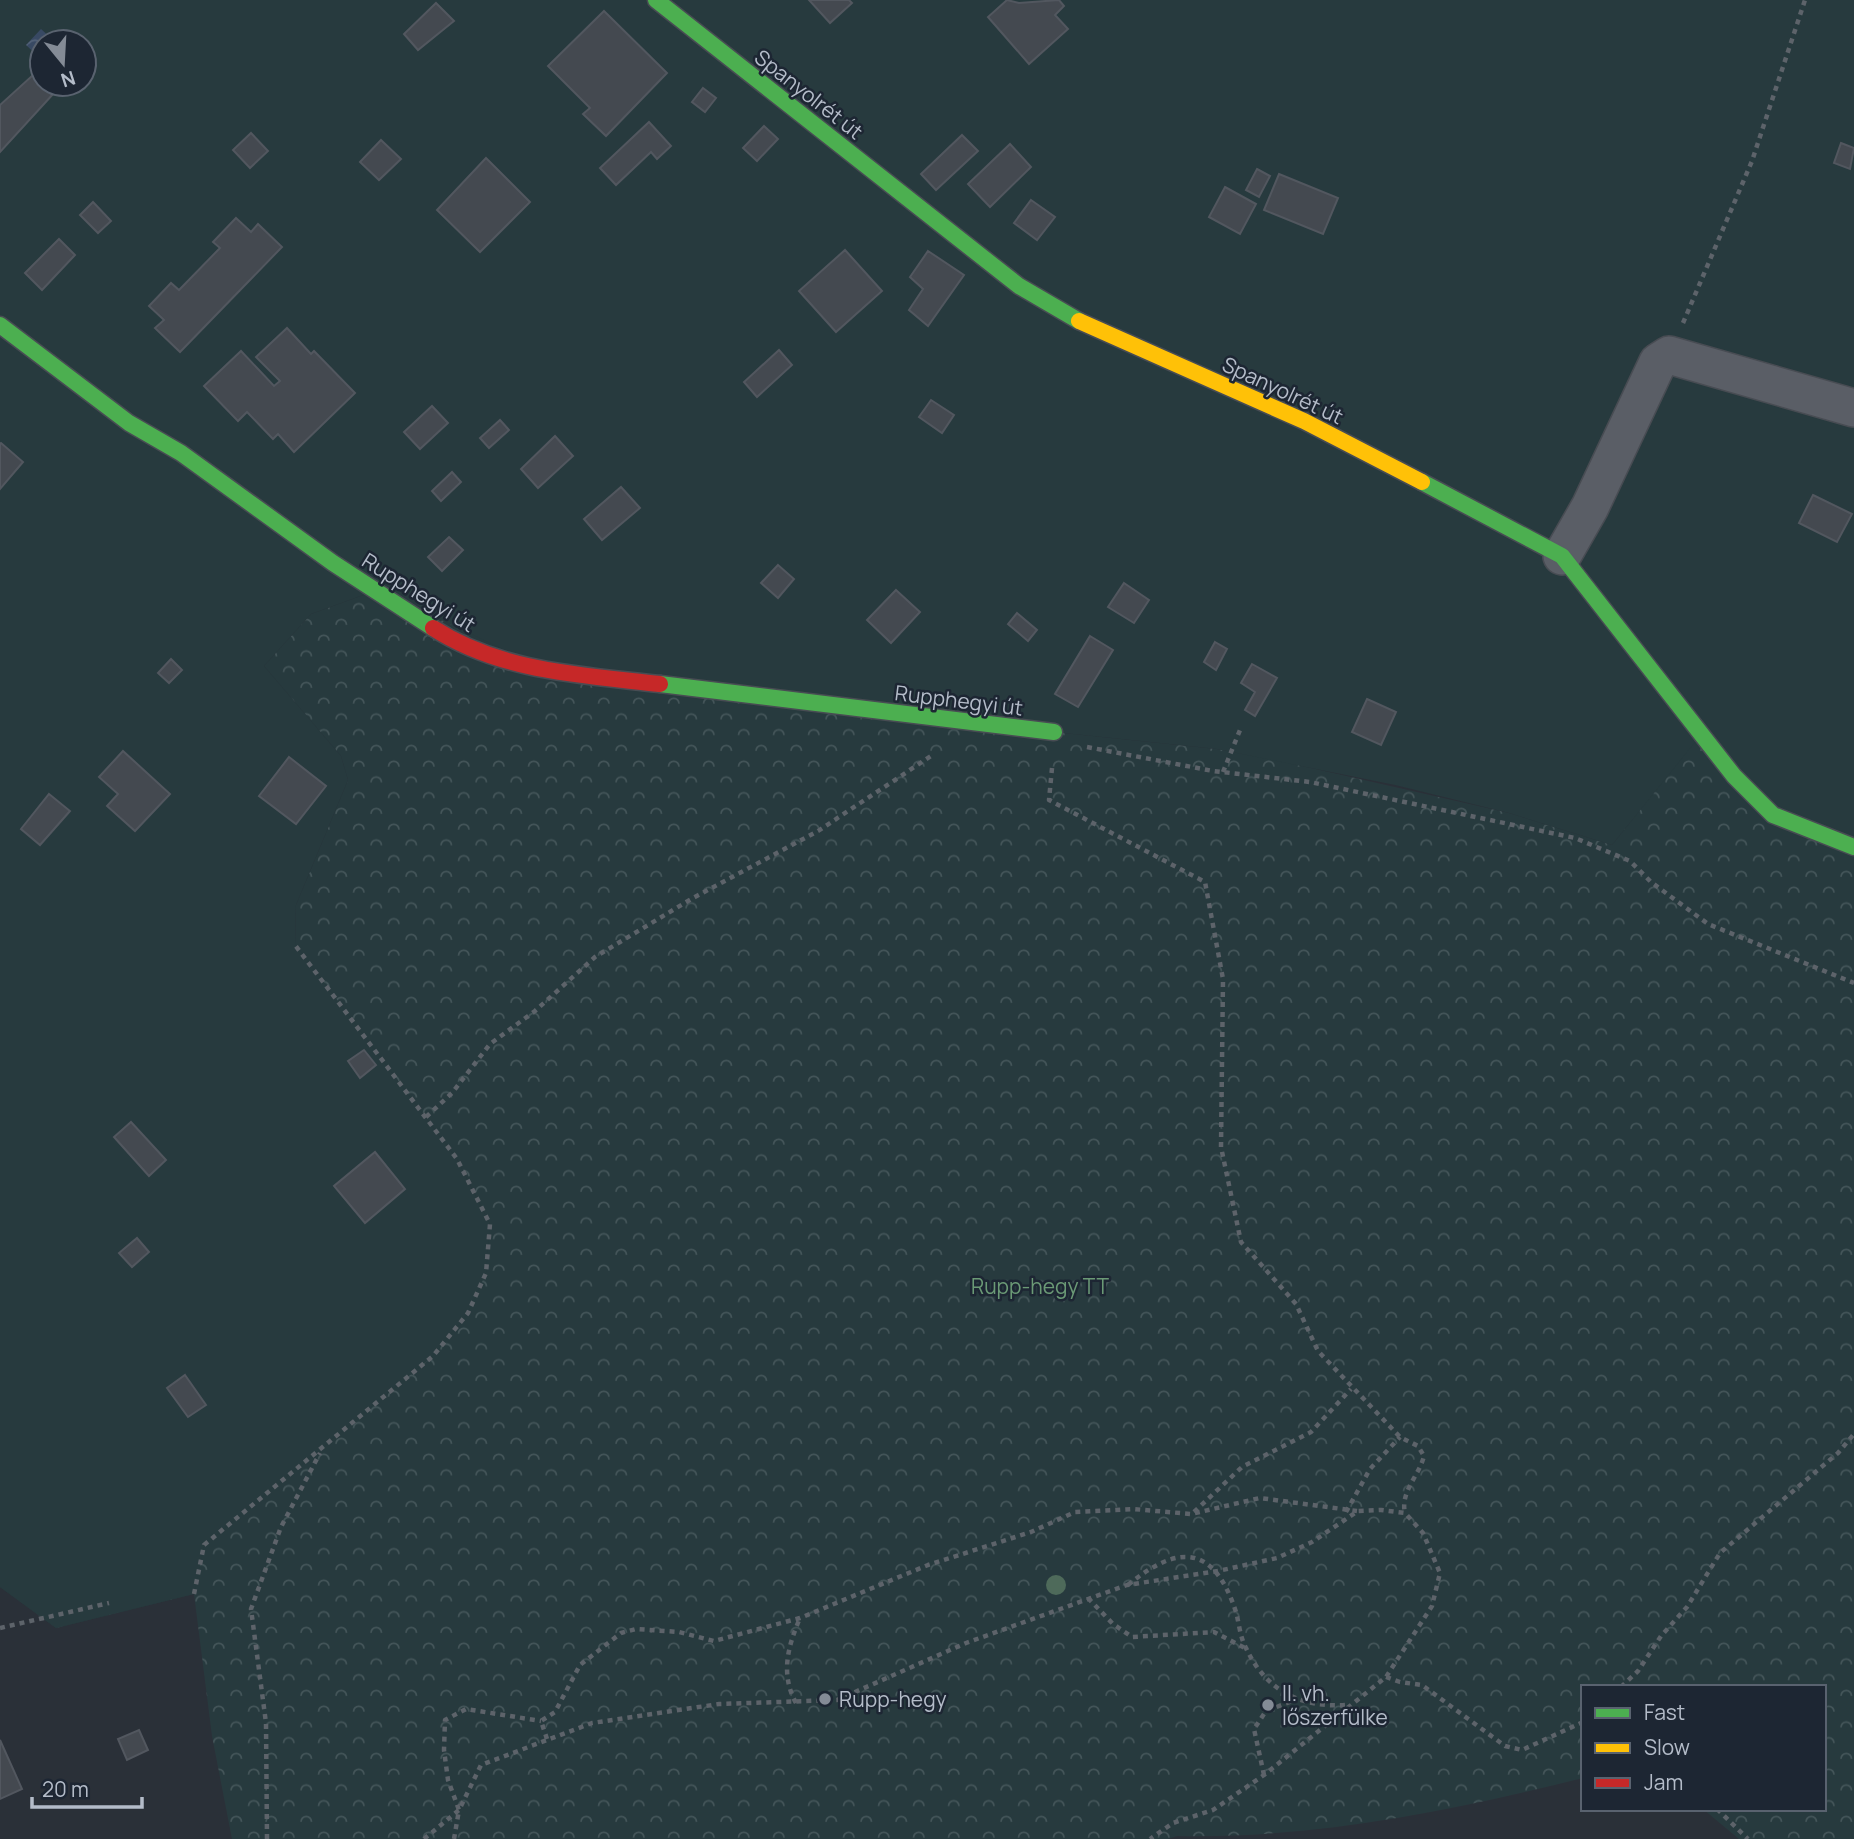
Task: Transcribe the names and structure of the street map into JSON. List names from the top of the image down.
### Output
{
  "streets": {
    "street": ["Spanyolrét út", "Rupphegyi út"]
  },
  "parks": ["Rupp-hegy TT"],
  "places": ["Rupp-hegy", "II. vh. lőszerfülke"],
  "legend": ["Fast", "Slow", "Jam"],
  "scale_bar": "20 m",
  "north": "bottom"
}
